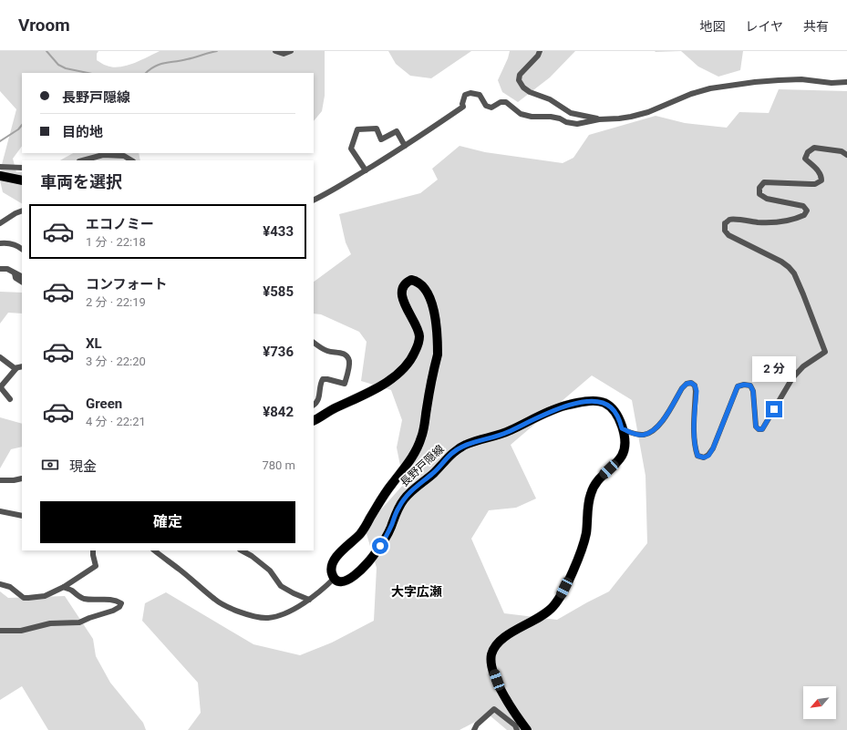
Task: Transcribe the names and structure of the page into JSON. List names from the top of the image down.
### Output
{
  "streets": {
    "main road": ["長野戸隠線"]
  },
  "districts": ["大字広瀬"],
  "north": "bottom left",
  "page": {
    "header": "Vroom",
    "nav": ["地図", "レイヤ", "共有"],
    "banner": ["長野戸隠線", "目的地"],
    "heading": "車両を選択",
    "list": [
      {
        "name": "エコノミー",
        "note": "1 分 · 22:18",
        "value": "¥433"
      },
      {
        "name": "コンフォート",
        "note": "2 分 · 22:19",
        "value": "¥585"
      },
      {
        "name": "XL",
        "note": "3 分 · 22:20",
        "value": "¥736"
      },
      {
        "name": "Green",
        "note": "4 分 · 22:21",
        "value": "¥842"
      }
    ],
    "bubble": "2 分",
    "pay": ["現金", "780 m"],
    "buttons": "確定"
  }
}
